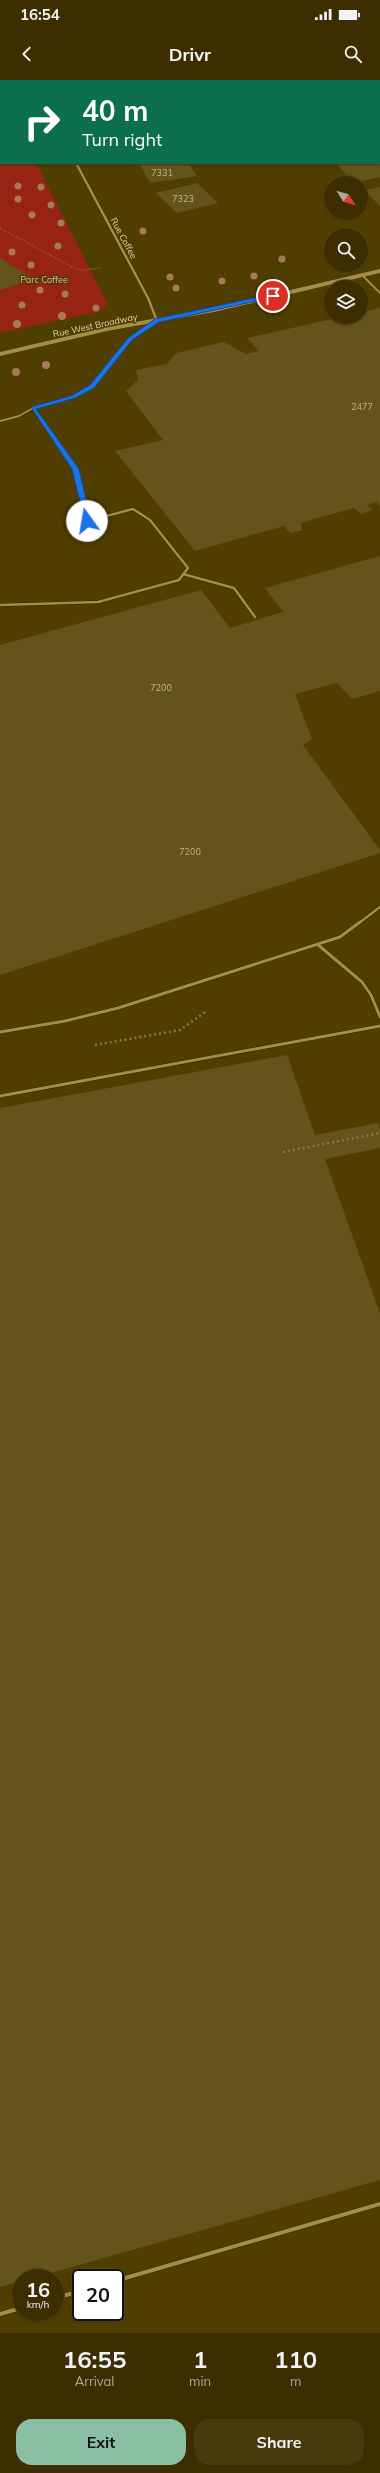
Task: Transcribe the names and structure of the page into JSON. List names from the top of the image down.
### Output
{
  "streets": {
    "street": ["Rue Coffee", "Rue West Broadway"]
  },
  "crossings": [
    ["Rue Coffee", "Rue West Broadway"]
  ],
  "parks": ["Parc Coffee"],
  "house_numbers": [
    "7331",
    "7323",
    "2477",
    "7200",
    "7200"
  ],
  "north": "bottom right",
  "page": {
    "status": "16:54",
    "header": "Drivr",
    "turn": ["40 m", "Turn right"],
    "speed": "16 km/h",
    "limit": "20",
    "eta": [
      "16:55",
      "Arrival",
      "1",
      "min",
      "110",
      "m"
    ],
    "buttons": ["Exit", "Share"]
  }
}
